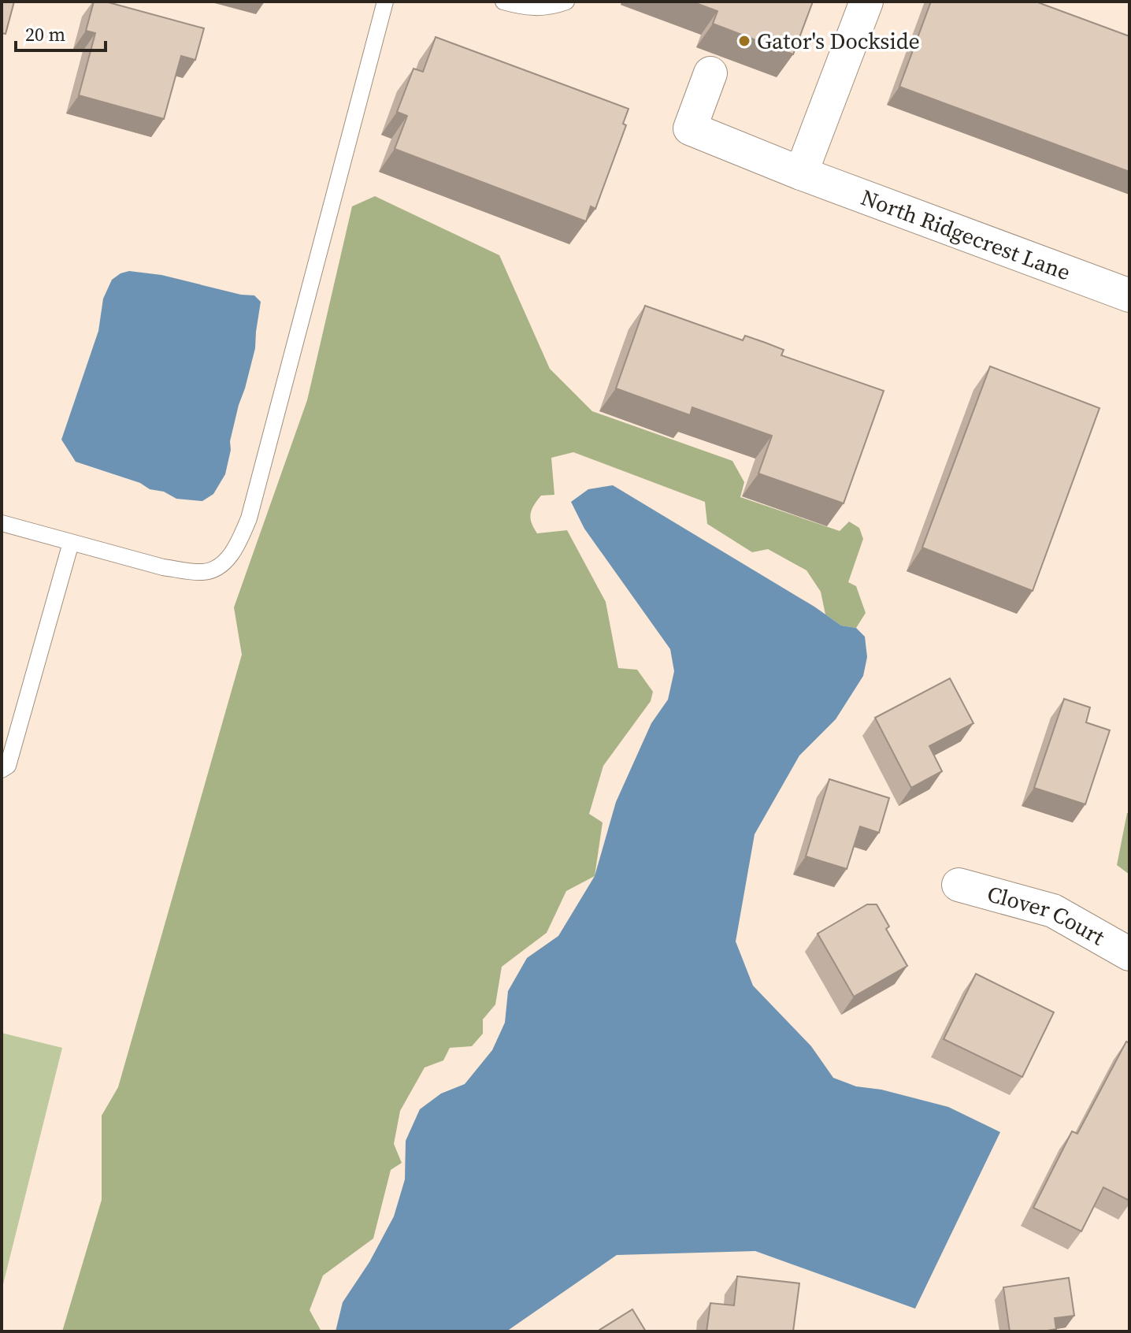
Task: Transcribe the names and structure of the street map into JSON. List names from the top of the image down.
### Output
{
  "streets": {
    "street": ["North Ridgecrest Lane", "Clover Court"]
  },
  "places": ["Gator's Dockside"],
  "scale_bar": "20 m"
}
